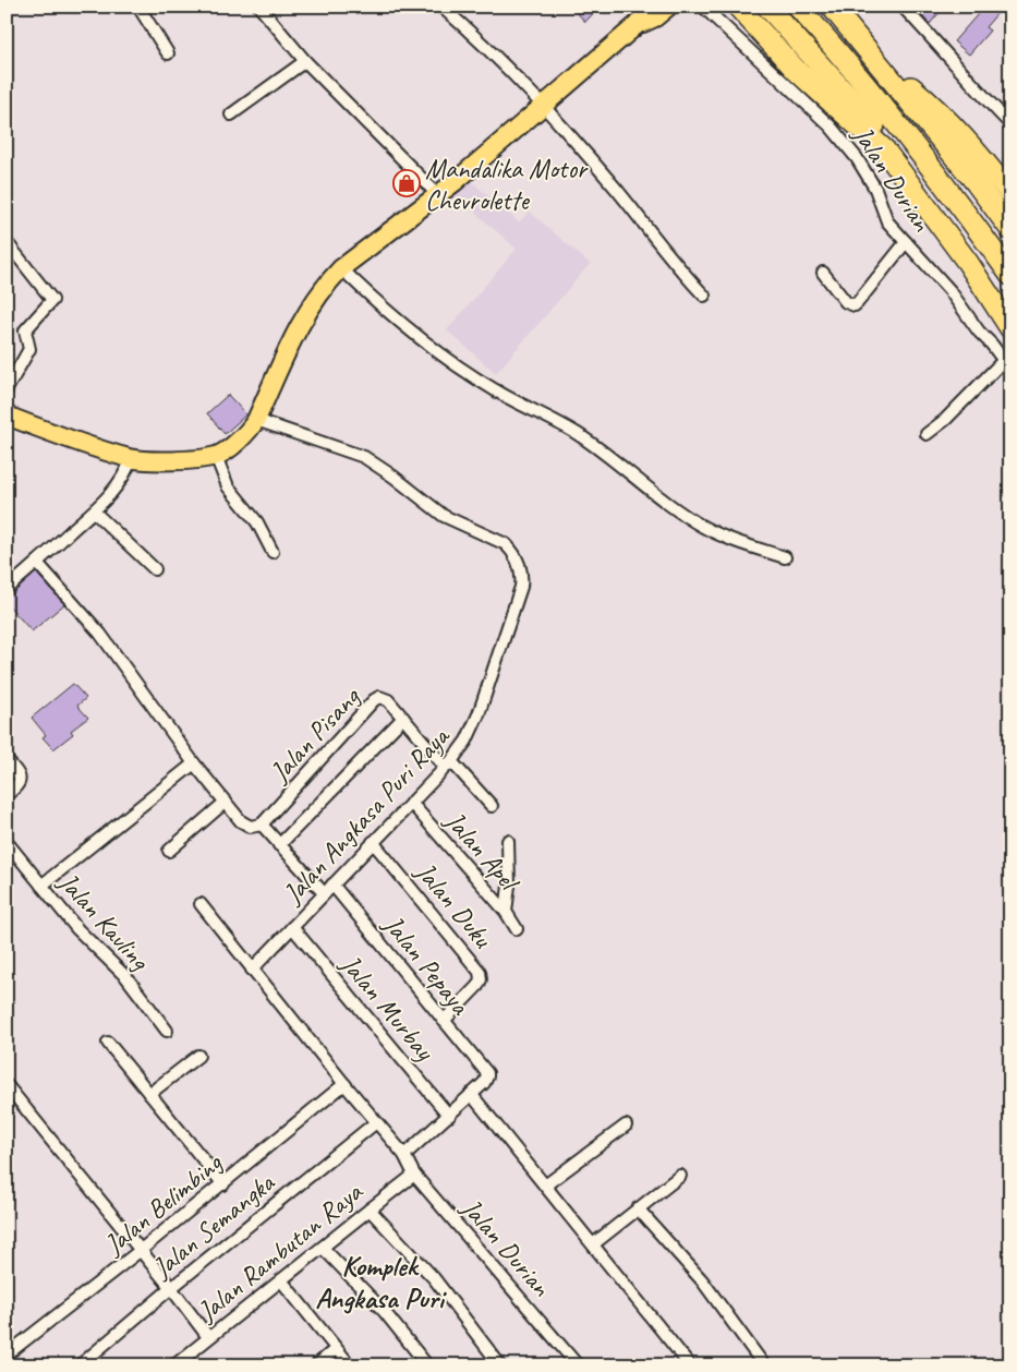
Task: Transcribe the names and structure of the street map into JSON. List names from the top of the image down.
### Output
{
  "streets": {
    "street": [
      "Jalan Durian",
      "Jalan Pisang",
      "Jalan Angkasa Puri Raya",
      "Jalan Apel",
      "Jalan Duku",
      "Jalan Kavling",
      "Jalan Pepaya",
      "Jalan Murbay",
      "Jalan Belimbing",
      "Jalan Semangka",
      "Jalan Rambutan Raya"
    ]
  },
  "crossings": [
    ["Jalan Durian", "Jalan Angkasa Puri Raya"],
    ["Jalan Durian", "Jalan Belimbing"],
    ["Jalan Durian", "Jalan Semangka"],
    ["Jalan Durian", "Jalan Rambutan Raya"],
    ["Jalan Pisang", "Jalan Angkasa Puri Raya"],
    ["Jalan Angkasa Puri Raya", "Jalan Apel"],
    ["Jalan Angkasa Puri Raya", "Jalan Duku"],
    ["Jalan Angkasa Puri Raya", "Jalan Pepaya"],
    ["Jalan Angkasa Puri Raya", "Jalan Murbay"],
    ["Jalan Duku", "Jalan Pepaya"]
  ],
  "districts": ["Komplek Angkasa Puri"],
  "places": {
    "shop": ["Mandalika Motor Chevrolette"]
  }
}
